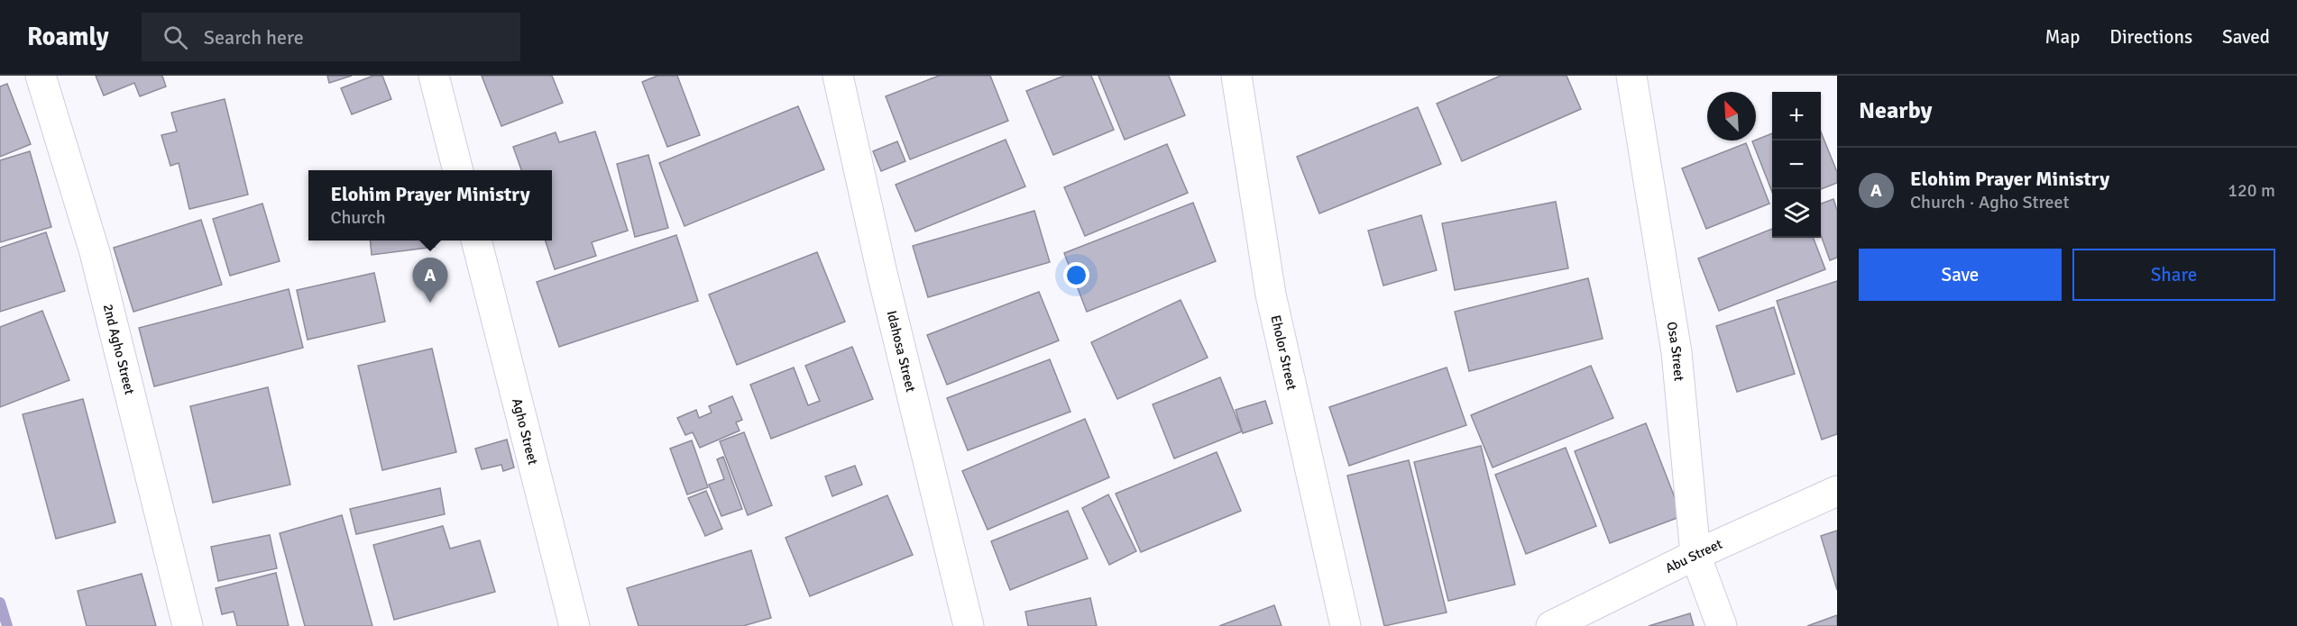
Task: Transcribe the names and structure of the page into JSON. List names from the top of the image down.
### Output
{
  "streets": {
    "street": [
      "2nd Agho Street",
      "Idahosa Street",
      "Eholor Street",
      "Osa Street",
      "Agho Street",
      "Abu Street"
    ]
  },
  "crossings": [
    ["Osa Street", "Abu Street"]
  ],
  "north": "top left",
  "page": {
    "header": "Roamly",
    "search": "Search here",
    "nav": ["Map", "Directions", "Saved"],
    "heading": "Nearby",
    "map_buttons": ["+", "−"],
    "list": [
      {
        "mark": "A",
        "name": "Elohim Prayer Ministry",
        "note": "Church · Agho Street",
        "value": "120 m"
      }
    ],
    "popup": ["Elohim Prayer Ministry", "Church"],
    "buttons": ["Save", "Share"],
    "pins": "A"
  }
}
